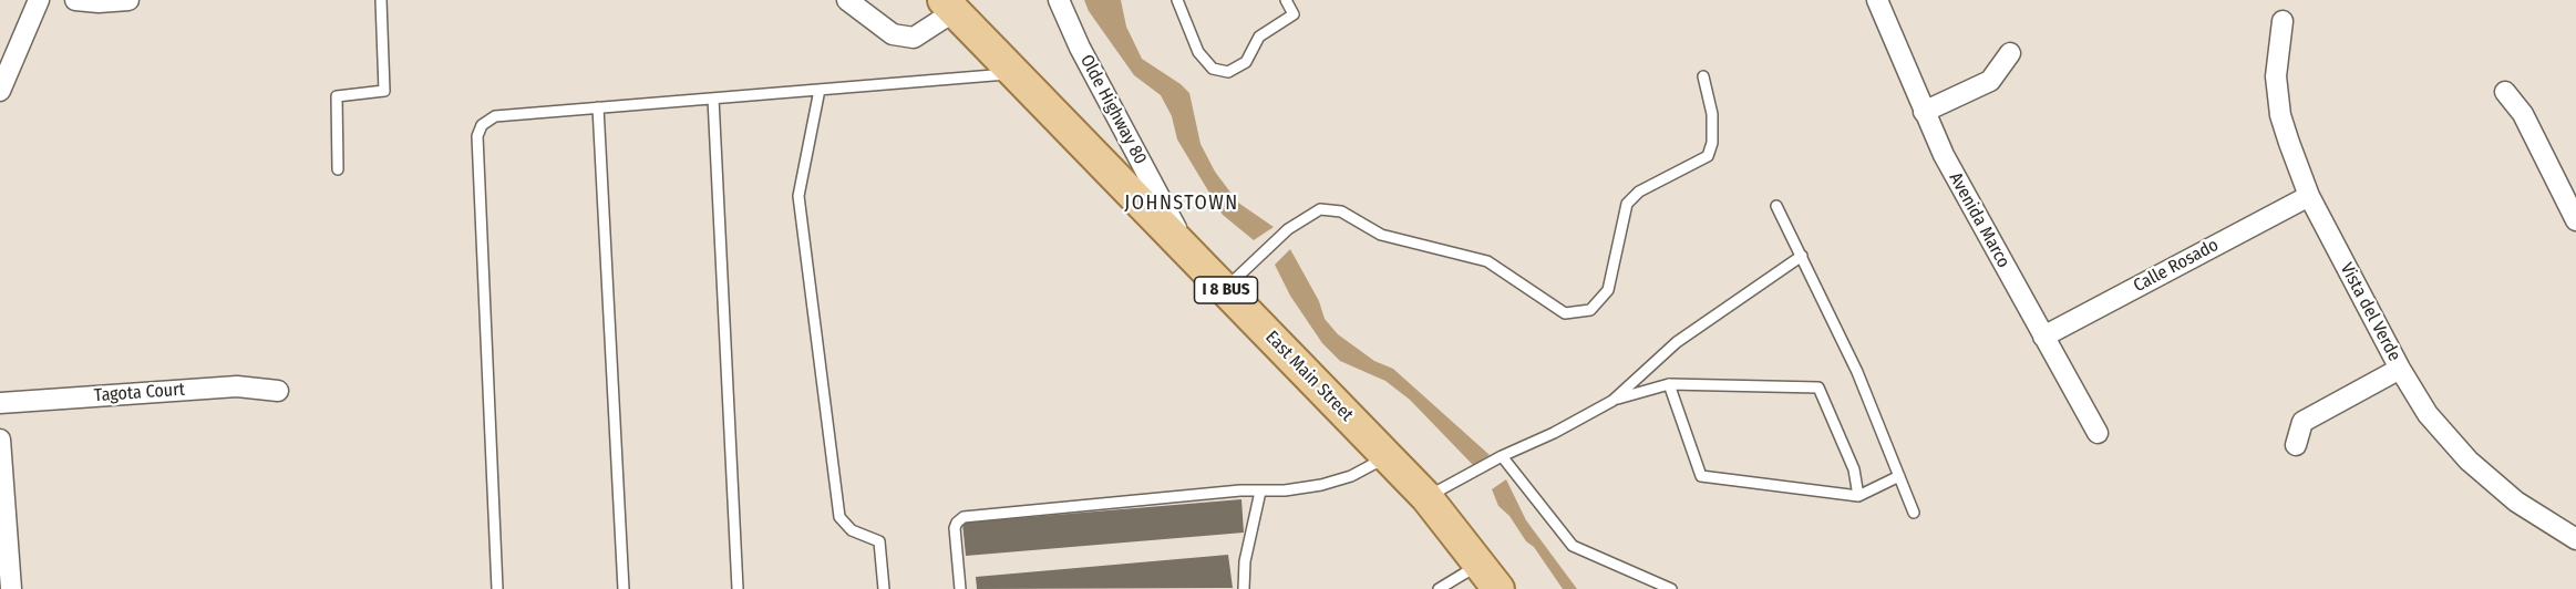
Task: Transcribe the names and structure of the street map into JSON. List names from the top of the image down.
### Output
{
  "streets": {
    "main road": ["I 8 BUS", "East Main Street"],
    "street": [
      "Olde Highway 80",
      "Avenida Marco",
      "Calle Rosado",
      "Vista del Verde",
      "Tagota Court"
    ]
  },
  "crossings": [
    ["Olde Highway 80", "East Main Street"],
    ["Avenida Marco", "Calle Rosado"],
    ["Calle Rosado", "Vista del Verde"]
  ],
  "districts": ["JOHNSTOWN"]
}
